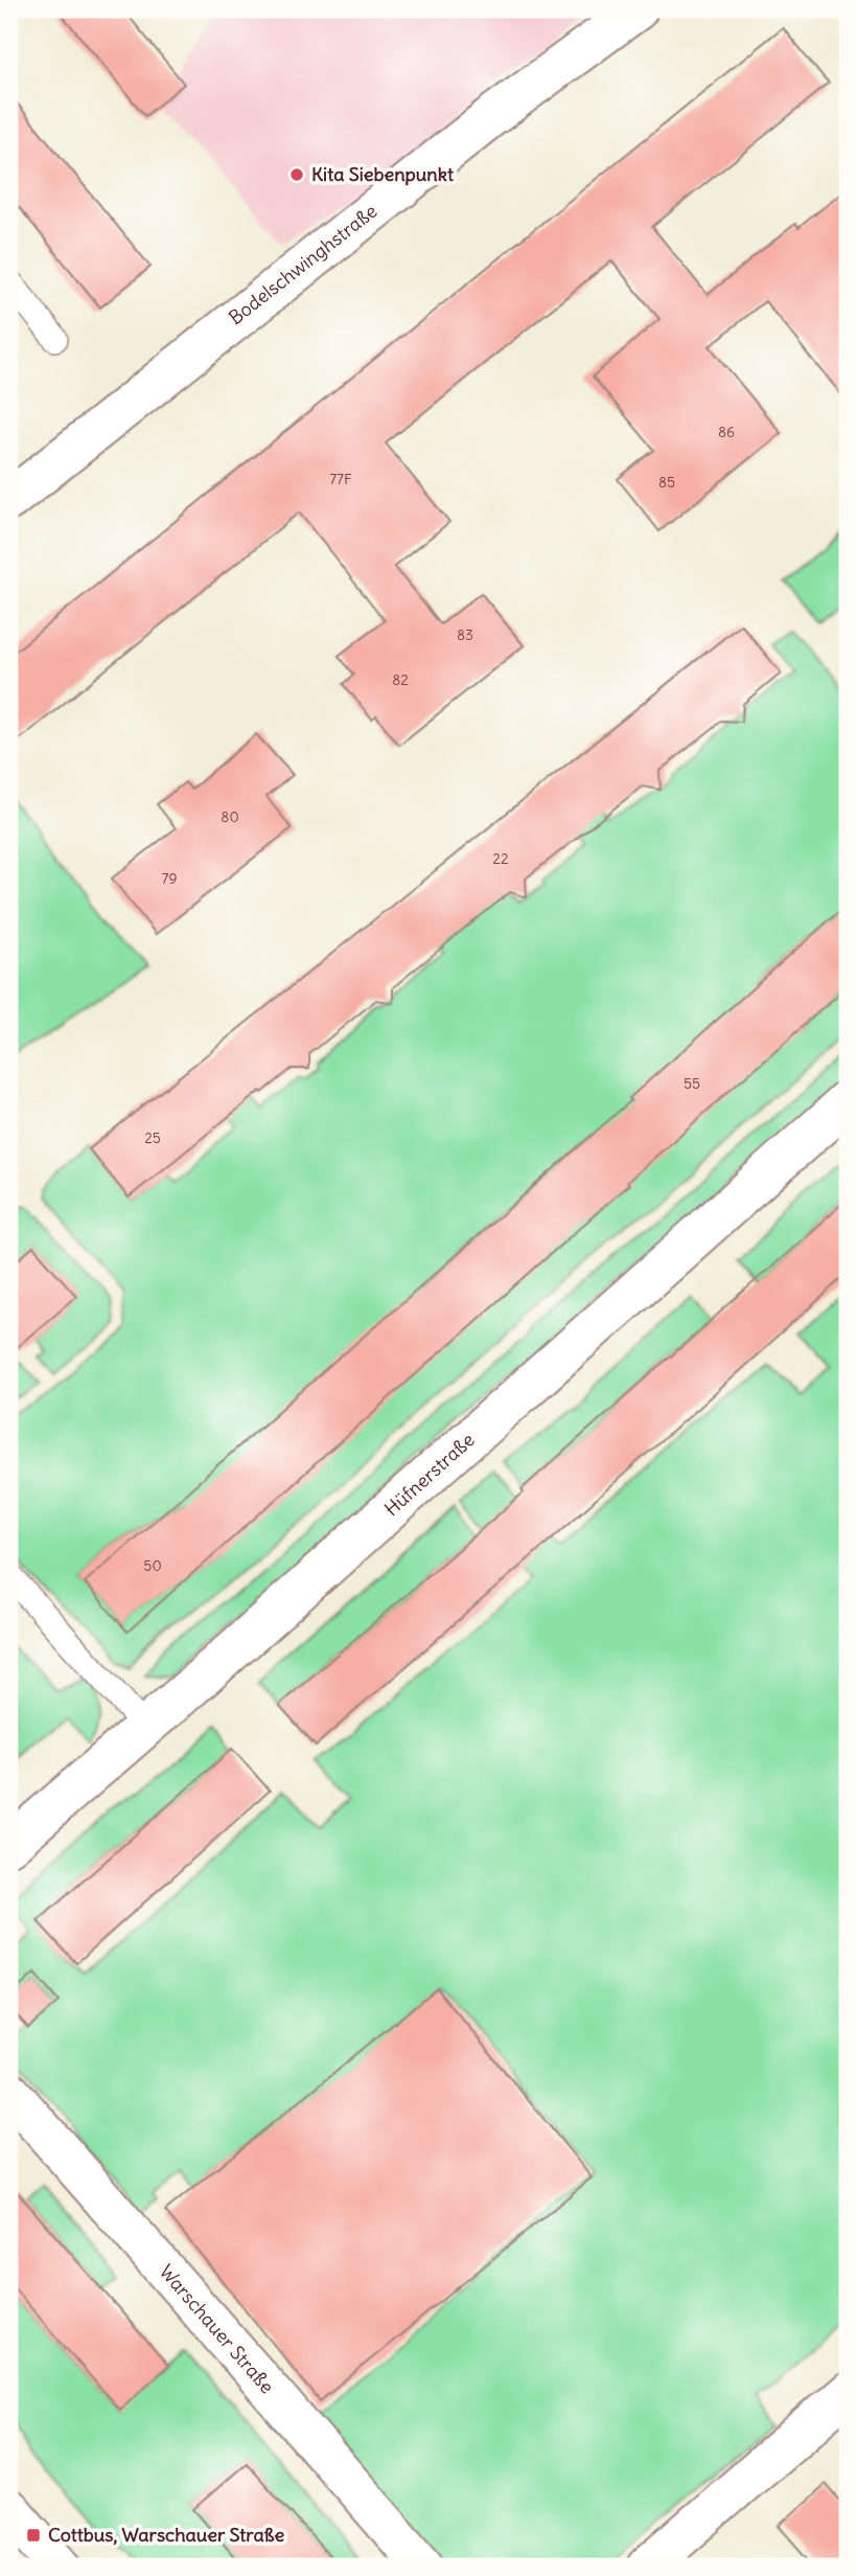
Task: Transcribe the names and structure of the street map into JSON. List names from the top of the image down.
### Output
{
  "streets": {
    "street": ["Bodelschwinghstraße", "Hüfnerstraße", "Warschauer Straße"]
  },
  "places": {
    "other": ["Kita Siebenpunkt"],
    "transit": ["Cottbus, Warschauer Straße"]
  },
  "house_numbers": [
    "86",
    "77F",
    "85",
    "83",
    "82",
    "80",
    "22",
    "79",
    "55",
    "25",
    "50"
  ]
}
